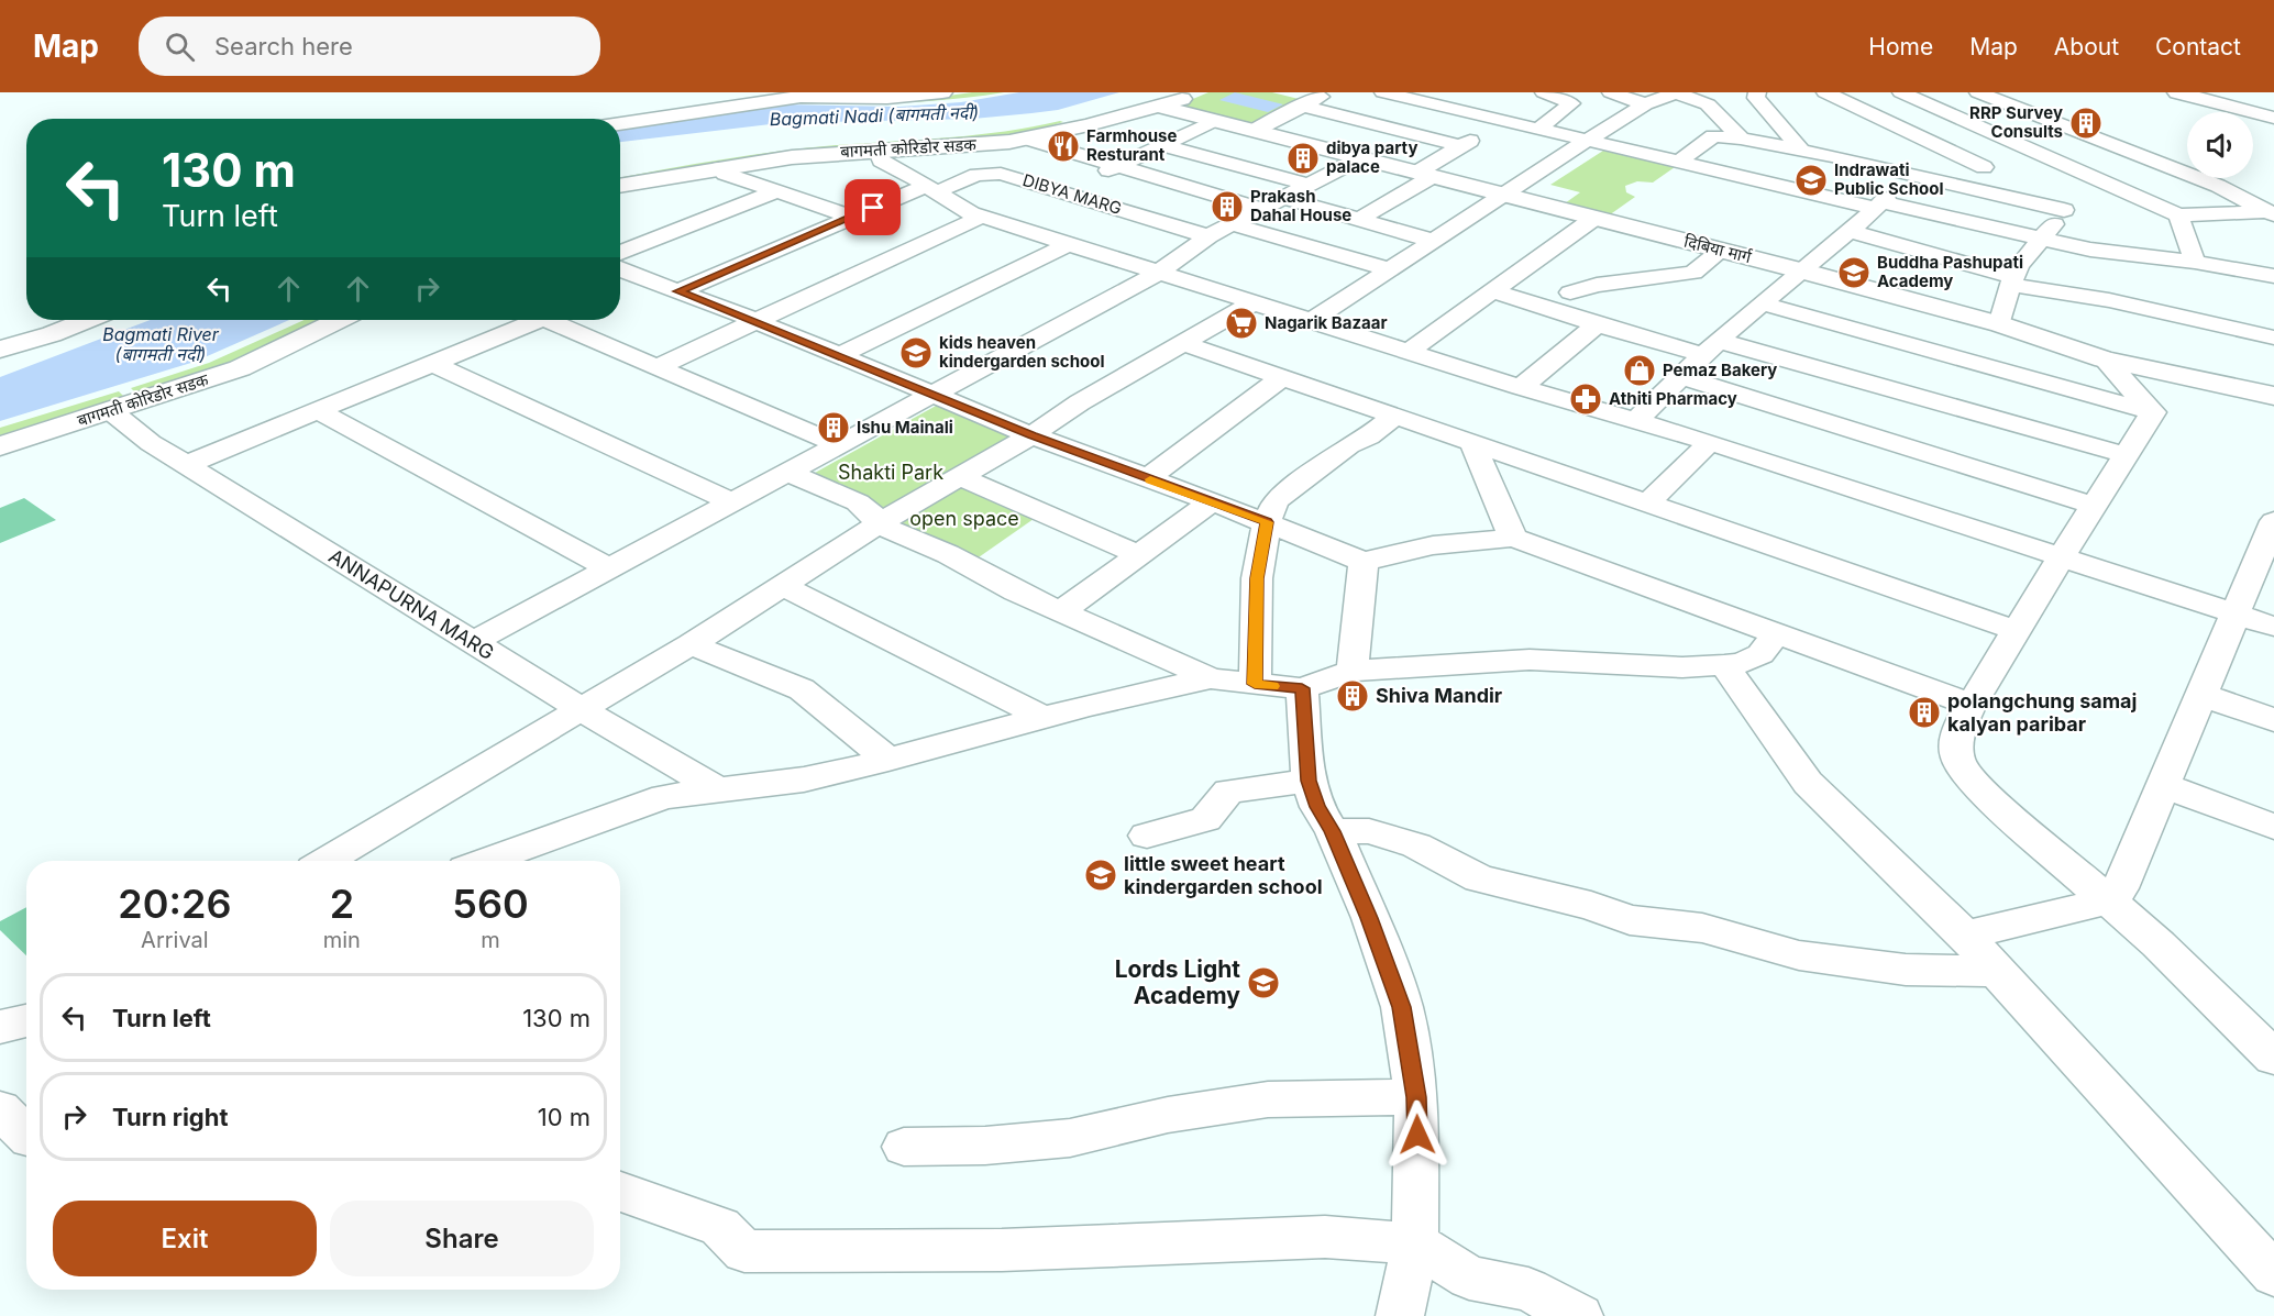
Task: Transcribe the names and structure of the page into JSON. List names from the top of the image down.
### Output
{
  "streets": {
    "main road": ["बागमती कोरिडोर सडक", "दिबिया मार्ग"],
    "street": ["DIBYA MARG", "ANNAPURNA MARG"]
  },
  "crossings": [
    ["बागमती कोरिडोर सडक", "DIBYA MARG"],
    ["बागमती कोरिडोर सडक", "दिबिया मार्ग"],
    ["बागमती कोरिडोर सडक", "ANNAPURNA MARG"]
  ],
  "water": ["Bagmati Nadi (बागमती नदी)", "Bagmati River (बागमती नदी)"],
  "parks": ["Shakti Park", "open space"],
  "places": {
    "building": [
      "RRP Survey Consults",
      "dibya party palace",
      "Prakash Dahal House",
      "Ishu Mainali",
      "Shiva Mandir",
      "polangchung samaj kalyan paribar"
    ],
    "restaurant": ["Farmhouse Resturant"],
    "school or university": [
      "Indrawati Public School",
      "Buddha Pashupati Academy",
      "kids heaven kindergarden school",
      "little sweet heart kindergarden school",
      "Lords Light Academy"
    ],
    "supermarket": ["Nagarik Bazaar"],
    "shop": ["Pemaz Bakery"],
    "pharmacy": ["Athiti Pharmacy"]
  },
  "page": {
    "header": "Map",
    "search": "Search here",
    "nav": [
      "Home",
      "Map",
      "About",
      "Contact"
    ],
    "turn": ["130 m", "Turn left"],
    "eta": [
      "20:26",
      "Arrival",
      "2",
      "min",
      "560",
      "m"
    ],
    "list": [
      {
        "name": "Turn left",
        "value": "130 m"
      },
      {
        "name": "Turn right",
        "value": "10 m"
      }
    ],
    "buttons": ["Exit", "Share"]
  }
}
